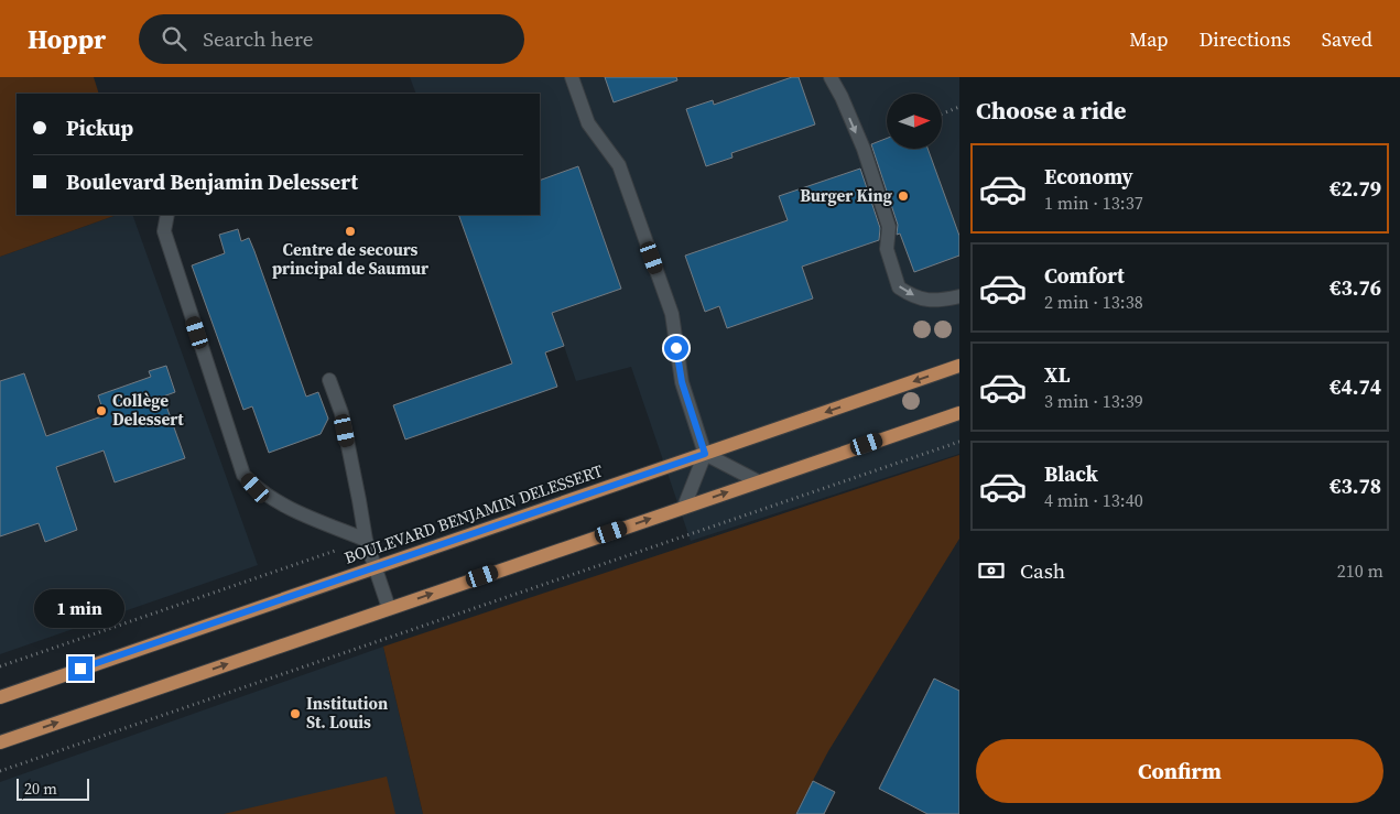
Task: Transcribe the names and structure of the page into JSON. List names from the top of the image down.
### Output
{
  "streets": {
    "main road": ["BOULEVARD BENJAMIN DELESSERT"]
  },
  "places": [
    "Burger King",
    "Centre de secours principal de Saumur",
    "Collège Delessert",
    "Institution St. Louis"
  ],
  "scale_bar": "20 m",
  "north": "right",
  "page": {
    "header": "Hoppr",
    "search": "Search here",
    "nav": ["Map", "Directions", "Saved"],
    "heading": "Choose a ride",
    "banner": ["Pickup", "Boulevard Benjamin Delessert"],
    "list": [
      {
        "name": "Economy",
        "note": "1 min · 13:37",
        "value": "€2.79"
      },
      {
        "name": "Comfort",
        "note": "2 min · 13:38",
        "value": "€3.76"
      },
      {
        "name": "XL",
        "note": "3 min · 13:39",
        "value": "€4.74"
      },
      {
        "name": "Black",
        "note": "4 min · 13:40",
        "value": "€3.78"
      }
    ],
    "pay": ["Cash", "210 m"],
    "bubble": "1 min",
    "buttons": "Confirm",
    "scale": "20 m"
  }
}
